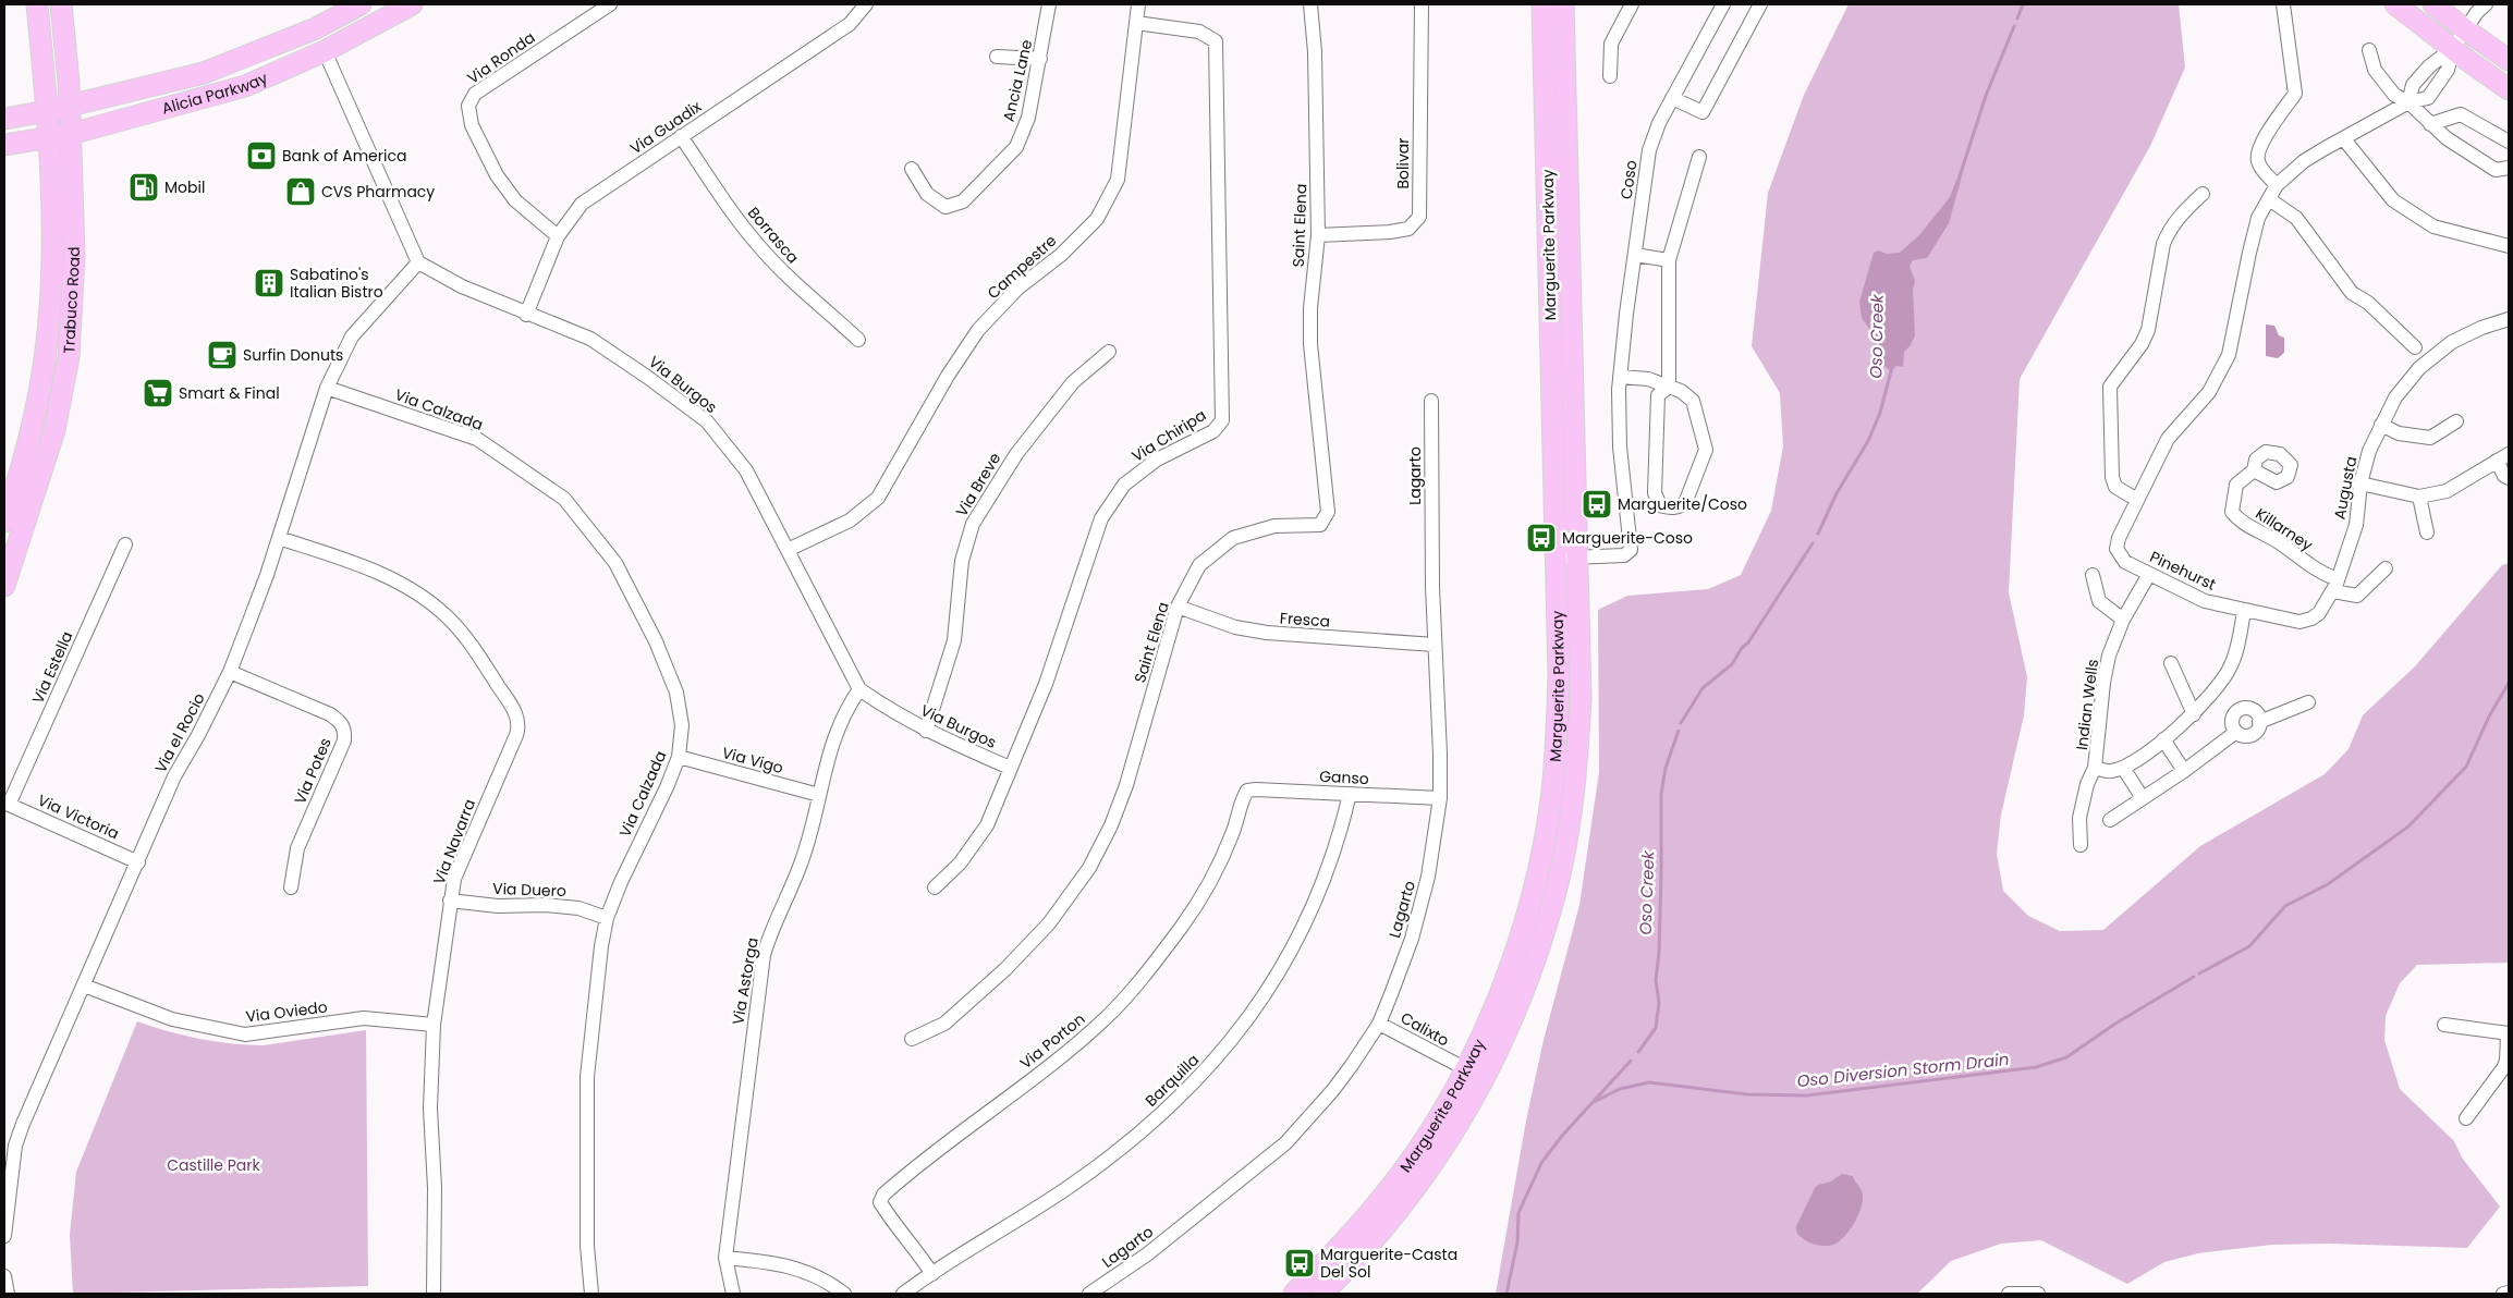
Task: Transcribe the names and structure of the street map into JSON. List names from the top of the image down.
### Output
{
  "streets": {
    "main road": ["Alicia Parkway", "Marguerite Parkway", "Trabuco Road"],
    "street": [
      "Via Ronda",
      "Ancia Lane",
      "Via Guadix",
      "Bolivar",
      "Coso",
      "Saint Elena",
      "Borrasca",
      "Campestre",
      "Via Burgos",
      "Via Calzada",
      "Via Chiripa",
      "Lagarto",
      "Via Breve",
      "Augusta",
      "Killarney",
      "Pinehurst",
      "Fresca",
      "Via Estella",
      "Indian Wells",
      "Via el Rocio",
      "Via Vigo",
      "Via Potes",
      "Ganso",
      "Via Victoria",
      "Via Navarra",
      "Via Duero",
      "Via Astorga",
      "Via Oviedo",
      "Calixto",
      "Via Porton",
      "Barquilla"
    ]
  },
  "crossings": [
    ["Via Ronda", "Via Guadix"],
    ["Alicia Parkway", "Trabuco Road"],
    ["Via Guadix", "Borrasca"],
    ["Via Guadix", "Via Burgos"],
    ["Bolivar", "Saint Elena"],
    ["Coso", "Marguerite Parkway"],
    ["Saint Elena", "Fresca"],
    ["Marguerite Parkway", "Calixto"],
    ["Campestre", "Via Burgos"],
    ["Campestre", "Via Chiripa"],
    ["Via Burgos", "Via Chiripa"],
    ["Via Burgos", "Via Breve"],
    ["Via Burgos", "Via el Rocio"],
    ["Via Burgos", "Via Astorga"],
    ["Via Calzada", "Via el Rocio"],
    ["Via Calzada", "Via Vigo"],
    ["Via Calzada", "Via Duero"],
    ["Lagarto", "Fresca"],
    ["Lagarto", "Ganso"],
    ["Lagarto", "Calixto"],
    ["Augusta", "Killarney"],
    ["Augusta", "Pinehurst"],
    ["Pinehurst", "Indian Wells"],
    ["Via Estella", "Via Victoria"],
    ["Via el Rocio", "Via Potes"],
    ["Via el Rocio", "Via Victoria"],
    ["Via el Rocio", "Via Navarra"],
    ["Via el Rocio", "Via Oviedo"],
    ["Via Vigo", "Via Astorga"],
    ["Ganso", "Via Porton"],
    ["Ganso", "Barquilla"],
    ["Via Navarra", "Via Duero"],
    ["Via Navarra", "Via Oviedo"],
    ["Via Porton", "Barquilla"]
  ],
  "water": ["Oso Creek", "Oso Diversion Storm Drain"],
  "parks": ["Castille Park"],
  "places": {
    "bank": ["Bank of America"],
    "fuel station": ["Mobil"],
    "shop": ["CVS Pharmacy"],
    "building": ["Sabatino's Italian Bistro"],
    "cafe": ["Surfin Donuts"],
    "supermarket": ["Smart & Final"],
    "bus stop": ["Marguerite/Coso", "Marguerite-Coso", "Marguerite-Casta Del Sol"]
  }
}
